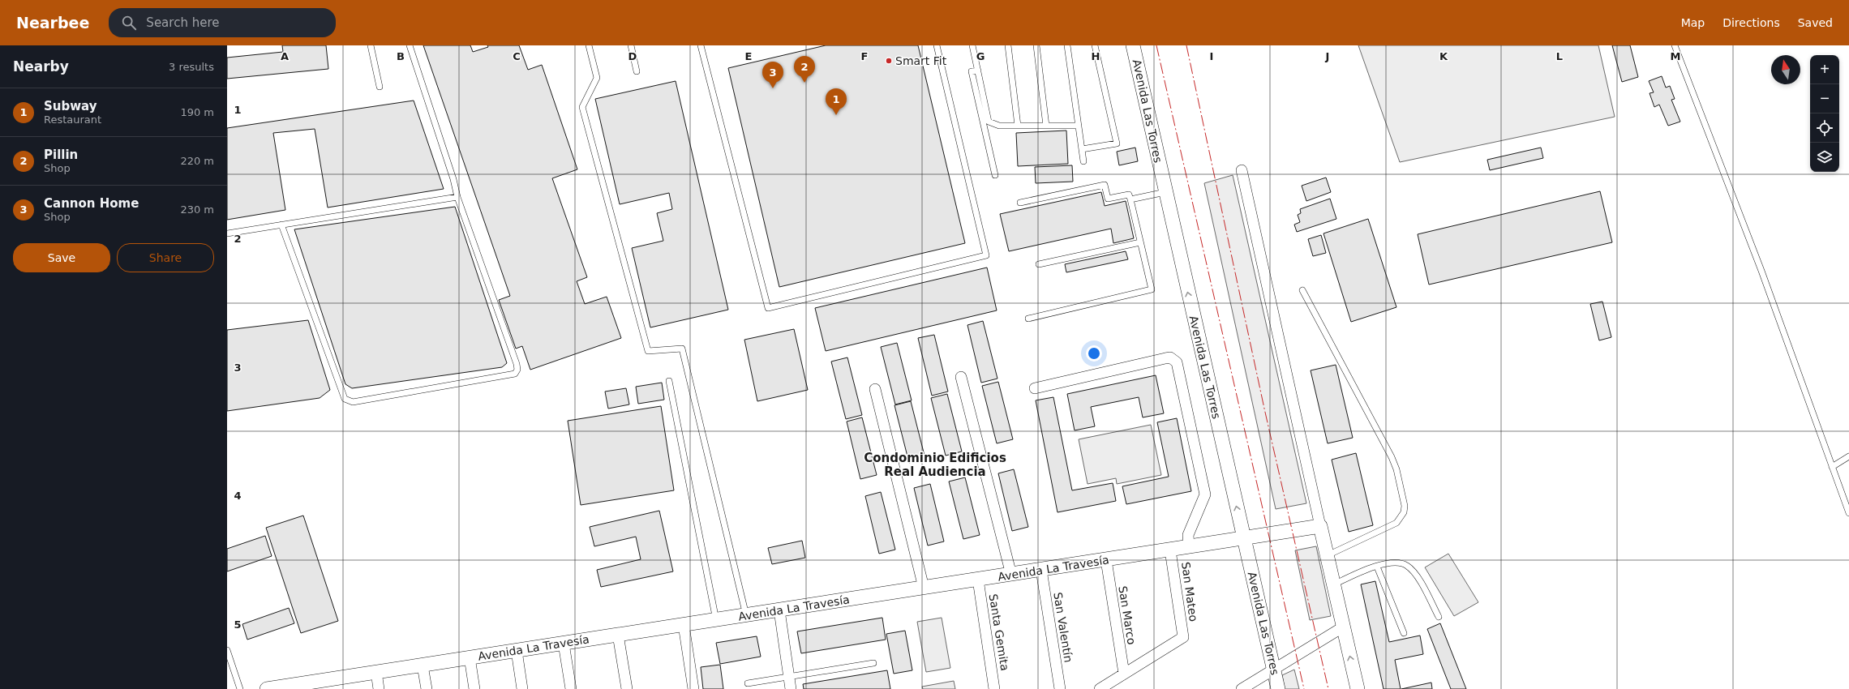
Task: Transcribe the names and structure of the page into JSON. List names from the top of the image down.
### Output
{
  "streets": {
    "street": [
      "Avenida Las Torres",
      "Avenida La Travesía",
      "San Mateo",
      "San Marco",
      "San Valentín",
      "Santa Gemita"
    ]
  },
  "crossings": [
    ["Avenida Las Torres", "Avenida La Travesía"],
    ["Avenida La Travesía", "San Mateo"],
    ["Avenida La Travesía", "San Marco"],
    ["Avenida La Travesía", "San Valentín"],
    ["Avenida La Travesía", "Santa Gemita"],
    ["San Mateo", "San Marco"]
  ],
  "districts": ["Condominio Edificios Real Audiencia"],
  "places": ["Smart Fit"],
  "north": "top",
  "page": {
    "header": "Nearbee",
    "search": "Search here",
    "nav": ["Map", "Directions", "Saved"],
    "heading": ["Nearby", "3 results"],
    "map_buttons": ["+", "−"],
    "pins": ["2", "3", "1"],
    "list": [
      {
        "mark": "1",
        "name": "Subway",
        "note": "Restaurant",
        "value": "190 m"
      },
      {
        "mark": "2",
        "name": "Pillin",
        "note": "Shop",
        "value": "220 m"
      },
      {
        "mark": "3",
        "name": "Cannon Home",
        "note": "Shop",
        "value": "230 m"
      }
    ],
    "buttons": ["Save", "Share"]
  },
  "grid": {
    "columns": [
      "A",
      "B",
      "C",
      "D",
      "E",
      "F",
      "G",
      "H",
      "I",
      "J",
      "K",
      "L",
      "M"
    ],
    "rows": [
      "1",
      "2",
      "3",
      "4",
      "5"
    ]
  }
}
